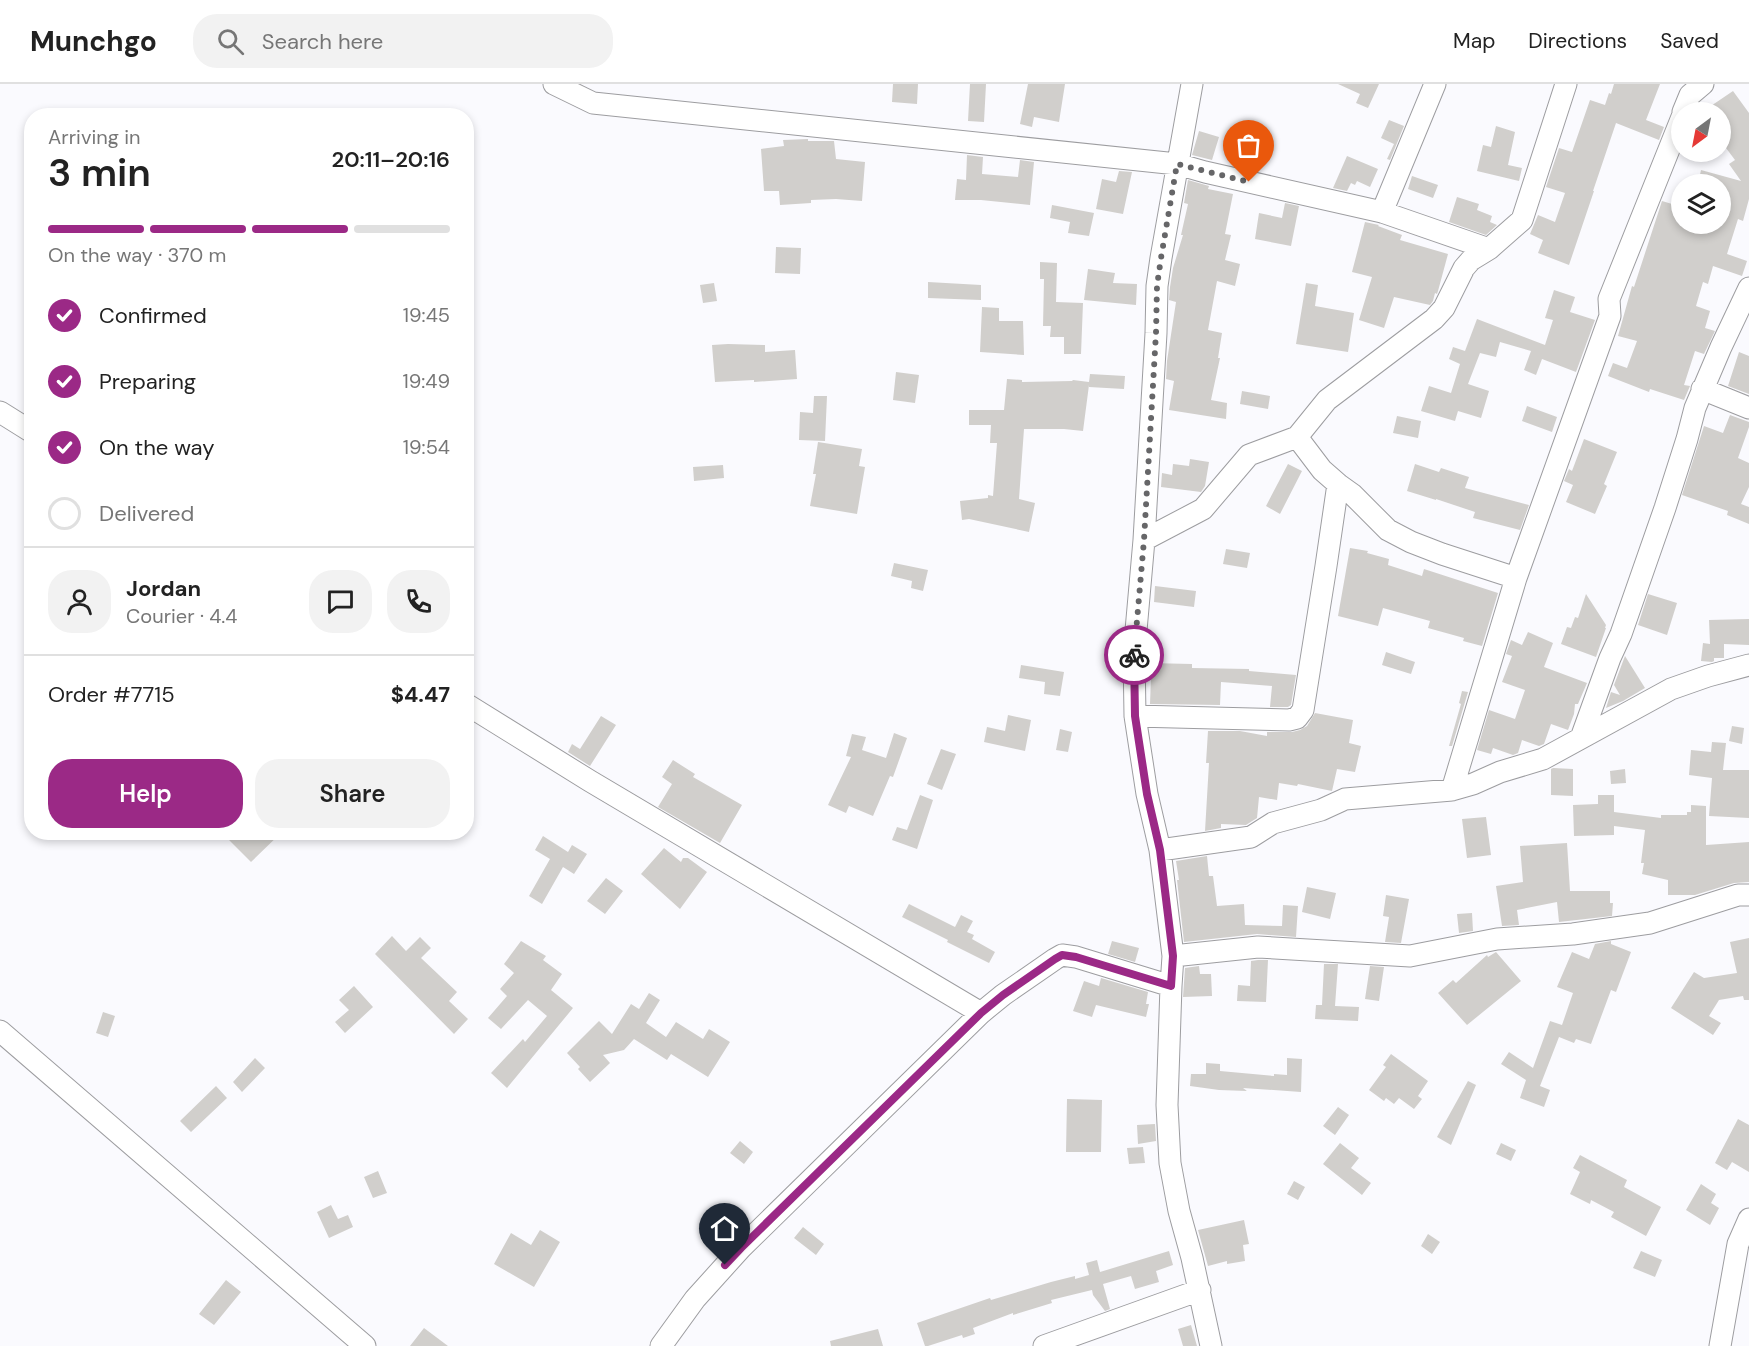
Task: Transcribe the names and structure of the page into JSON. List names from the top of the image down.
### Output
{
  "north": "bottom left",
  "page": {
    "header": "Munchgo",
    "search": "Search here",
    "nav": ["Map", "Directions", "Saved"],
    "heading": ["3 min", "Arriving in", "20:11–20:16"],
    "panel": [
      "Jordan",
      "Courier · 4.4",
      "Order #7715",
      "$4.47"
    ],
    "bar": "On the way · 370 m",
    "list": [
      ["Confirmed", "19:45"],
      ["Preparing", "19:49"],
      ["On the way", "19:54"],
      "Delivered"
    ],
    "buttons": ["Help", "Share"]
  }
}
